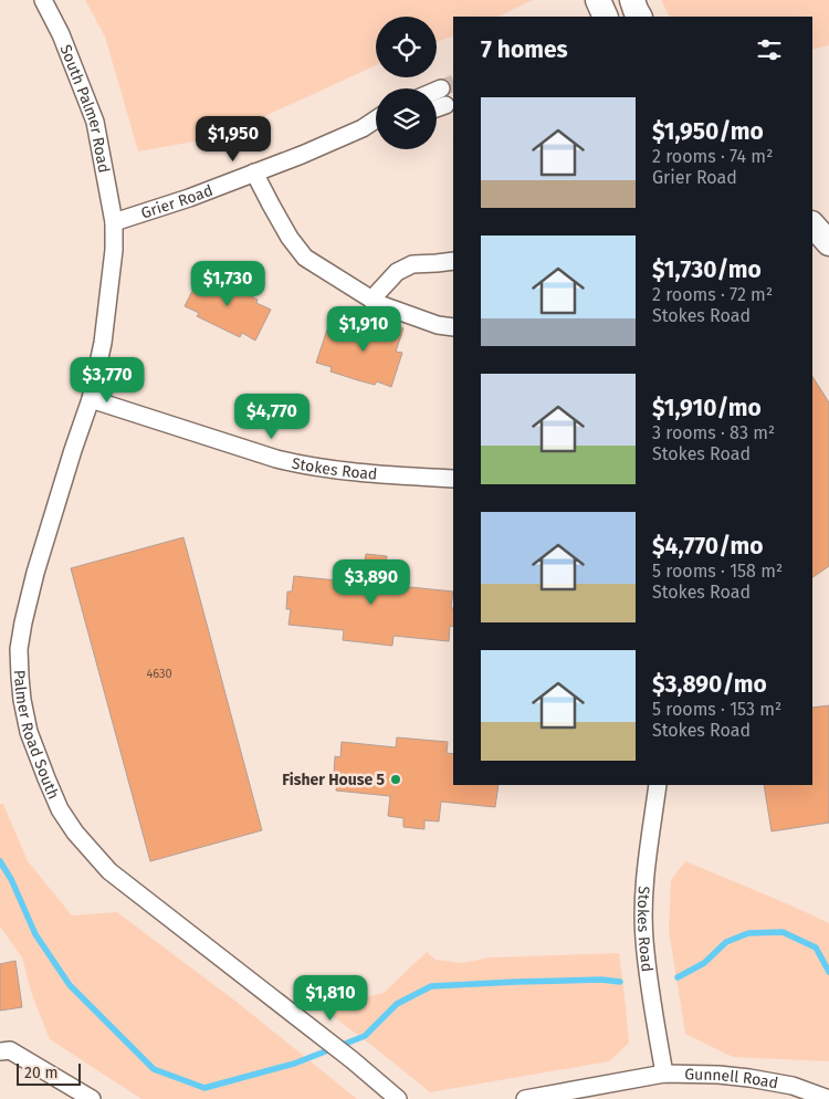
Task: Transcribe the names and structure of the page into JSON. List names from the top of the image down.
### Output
{
  "streets": {
    "street": [
      "South Palmer Road",
      "Grier Road",
      "Stokes Road",
      "Palmer Road South",
      "Gunnell Road"
    ]
  },
  "crossings": [
    ["South Palmer Road", "Grier Road"],
    ["South Palmer Road", "Palmer Road South"],
    ["Grier Road", "Palmer Road South"],
    ["Stokes Road", "Palmer Road South"],
    ["Stokes Road", "Gunnell Road"]
  ],
  "places": ["Fisher House 5"],
  "house_numbers": ["4630"],
  "scale_bar": "20 m",
  "page": {
    "heading": "7 homes",
    "list": [
      {
        "name": "$1,950/mo",
        "note": "2 rooms · 74 m² · Grier Road"
      },
      {
        "name": "$1,730/mo",
        "note": "2 rooms · 72 m² · Stokes Road"
      },
      {
        "name": "$1,910/mo",
        "note": "3 rooms · 83 m² · Stokes Road"
      },
      {
        "name": "$4,770/mo",
        "note": "5 rooms · 158 m² · Stokes Road"
      },
      {
        "name": "$3,890/mo",
        "note": "5 rooms · 153 m² · Stokes Road"
      }
    ],
    "price": [
      "$1,950",
      "$1,730",
      "$1,910",
      "$3,770",
      "$4,770",
      "$3,890",
      "$1,810"
    ],
    "scale": "20 m"
  }
}
